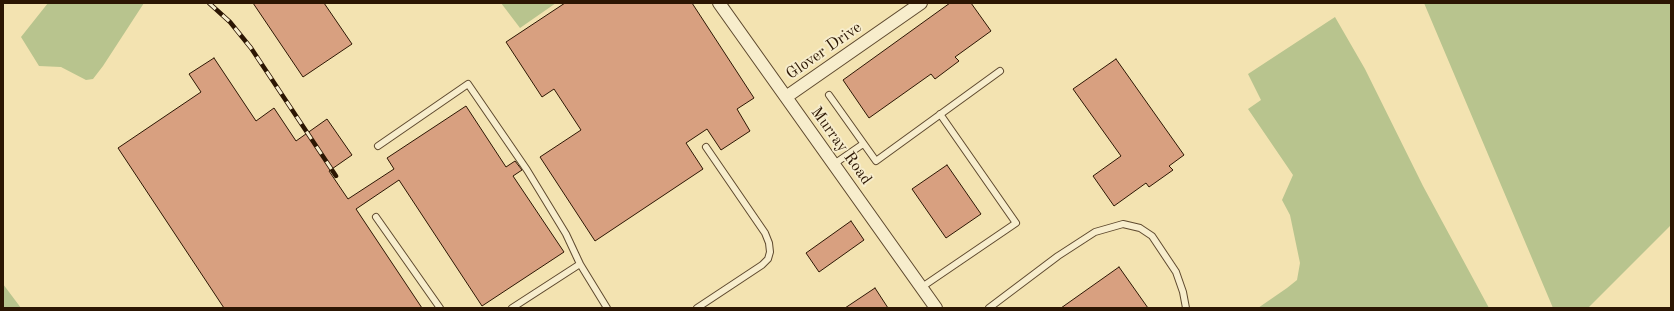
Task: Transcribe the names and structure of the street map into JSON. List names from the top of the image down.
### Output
{
  "streets": {
    "street": ["Glover Drive", "Murray Road"]
  },
  "crossings": [
    ["Glover Drive", "Murray Road"]
  ]
}
